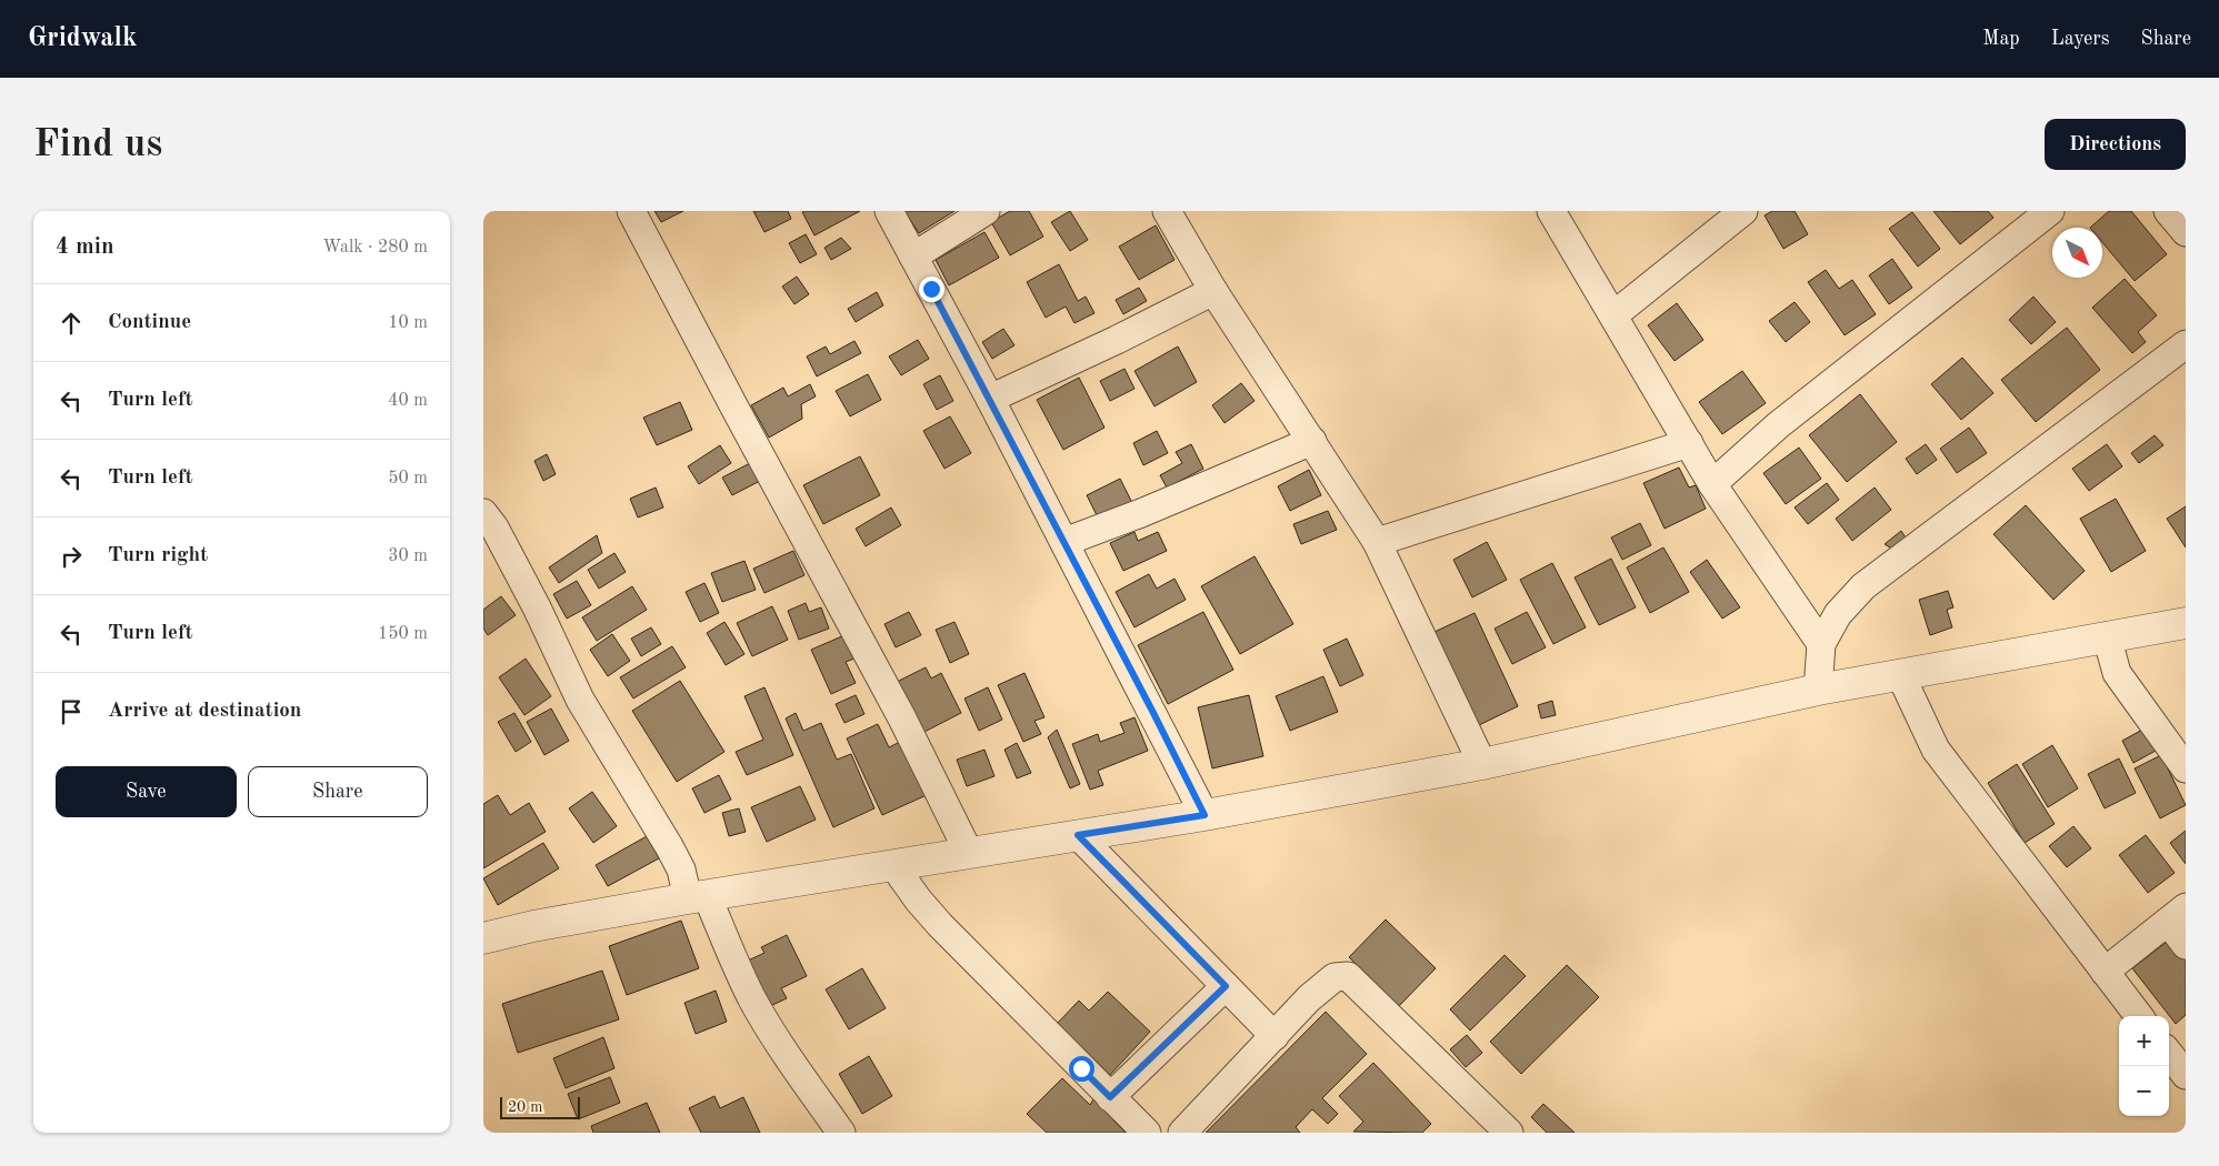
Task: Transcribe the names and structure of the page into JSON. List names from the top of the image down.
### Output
{
  "scale_bar": "20 m",
  "north": "bottom right",
  "page": {
    "header": "Gridwalk",
    "nav": ["Map", "Layers", "Share"],
    "buttons": [
      "Directions",
      ["Save", "Share"]
    ],
    "title": "Find us",
    "heading": ["4 min", "Walk · 280 m"],
    "list": [
      ["Continue", "10 m"],
      ["Turn left", "40 m"],
      ["Turn left", "50 m"],
      ["Turn right", "30 m"],
      ["Turn left", "150 m"],
      "Arrive at destination"
    ],
    "map_buttons": ["+", "−"],
    "scale": "20 m"
  }
}
